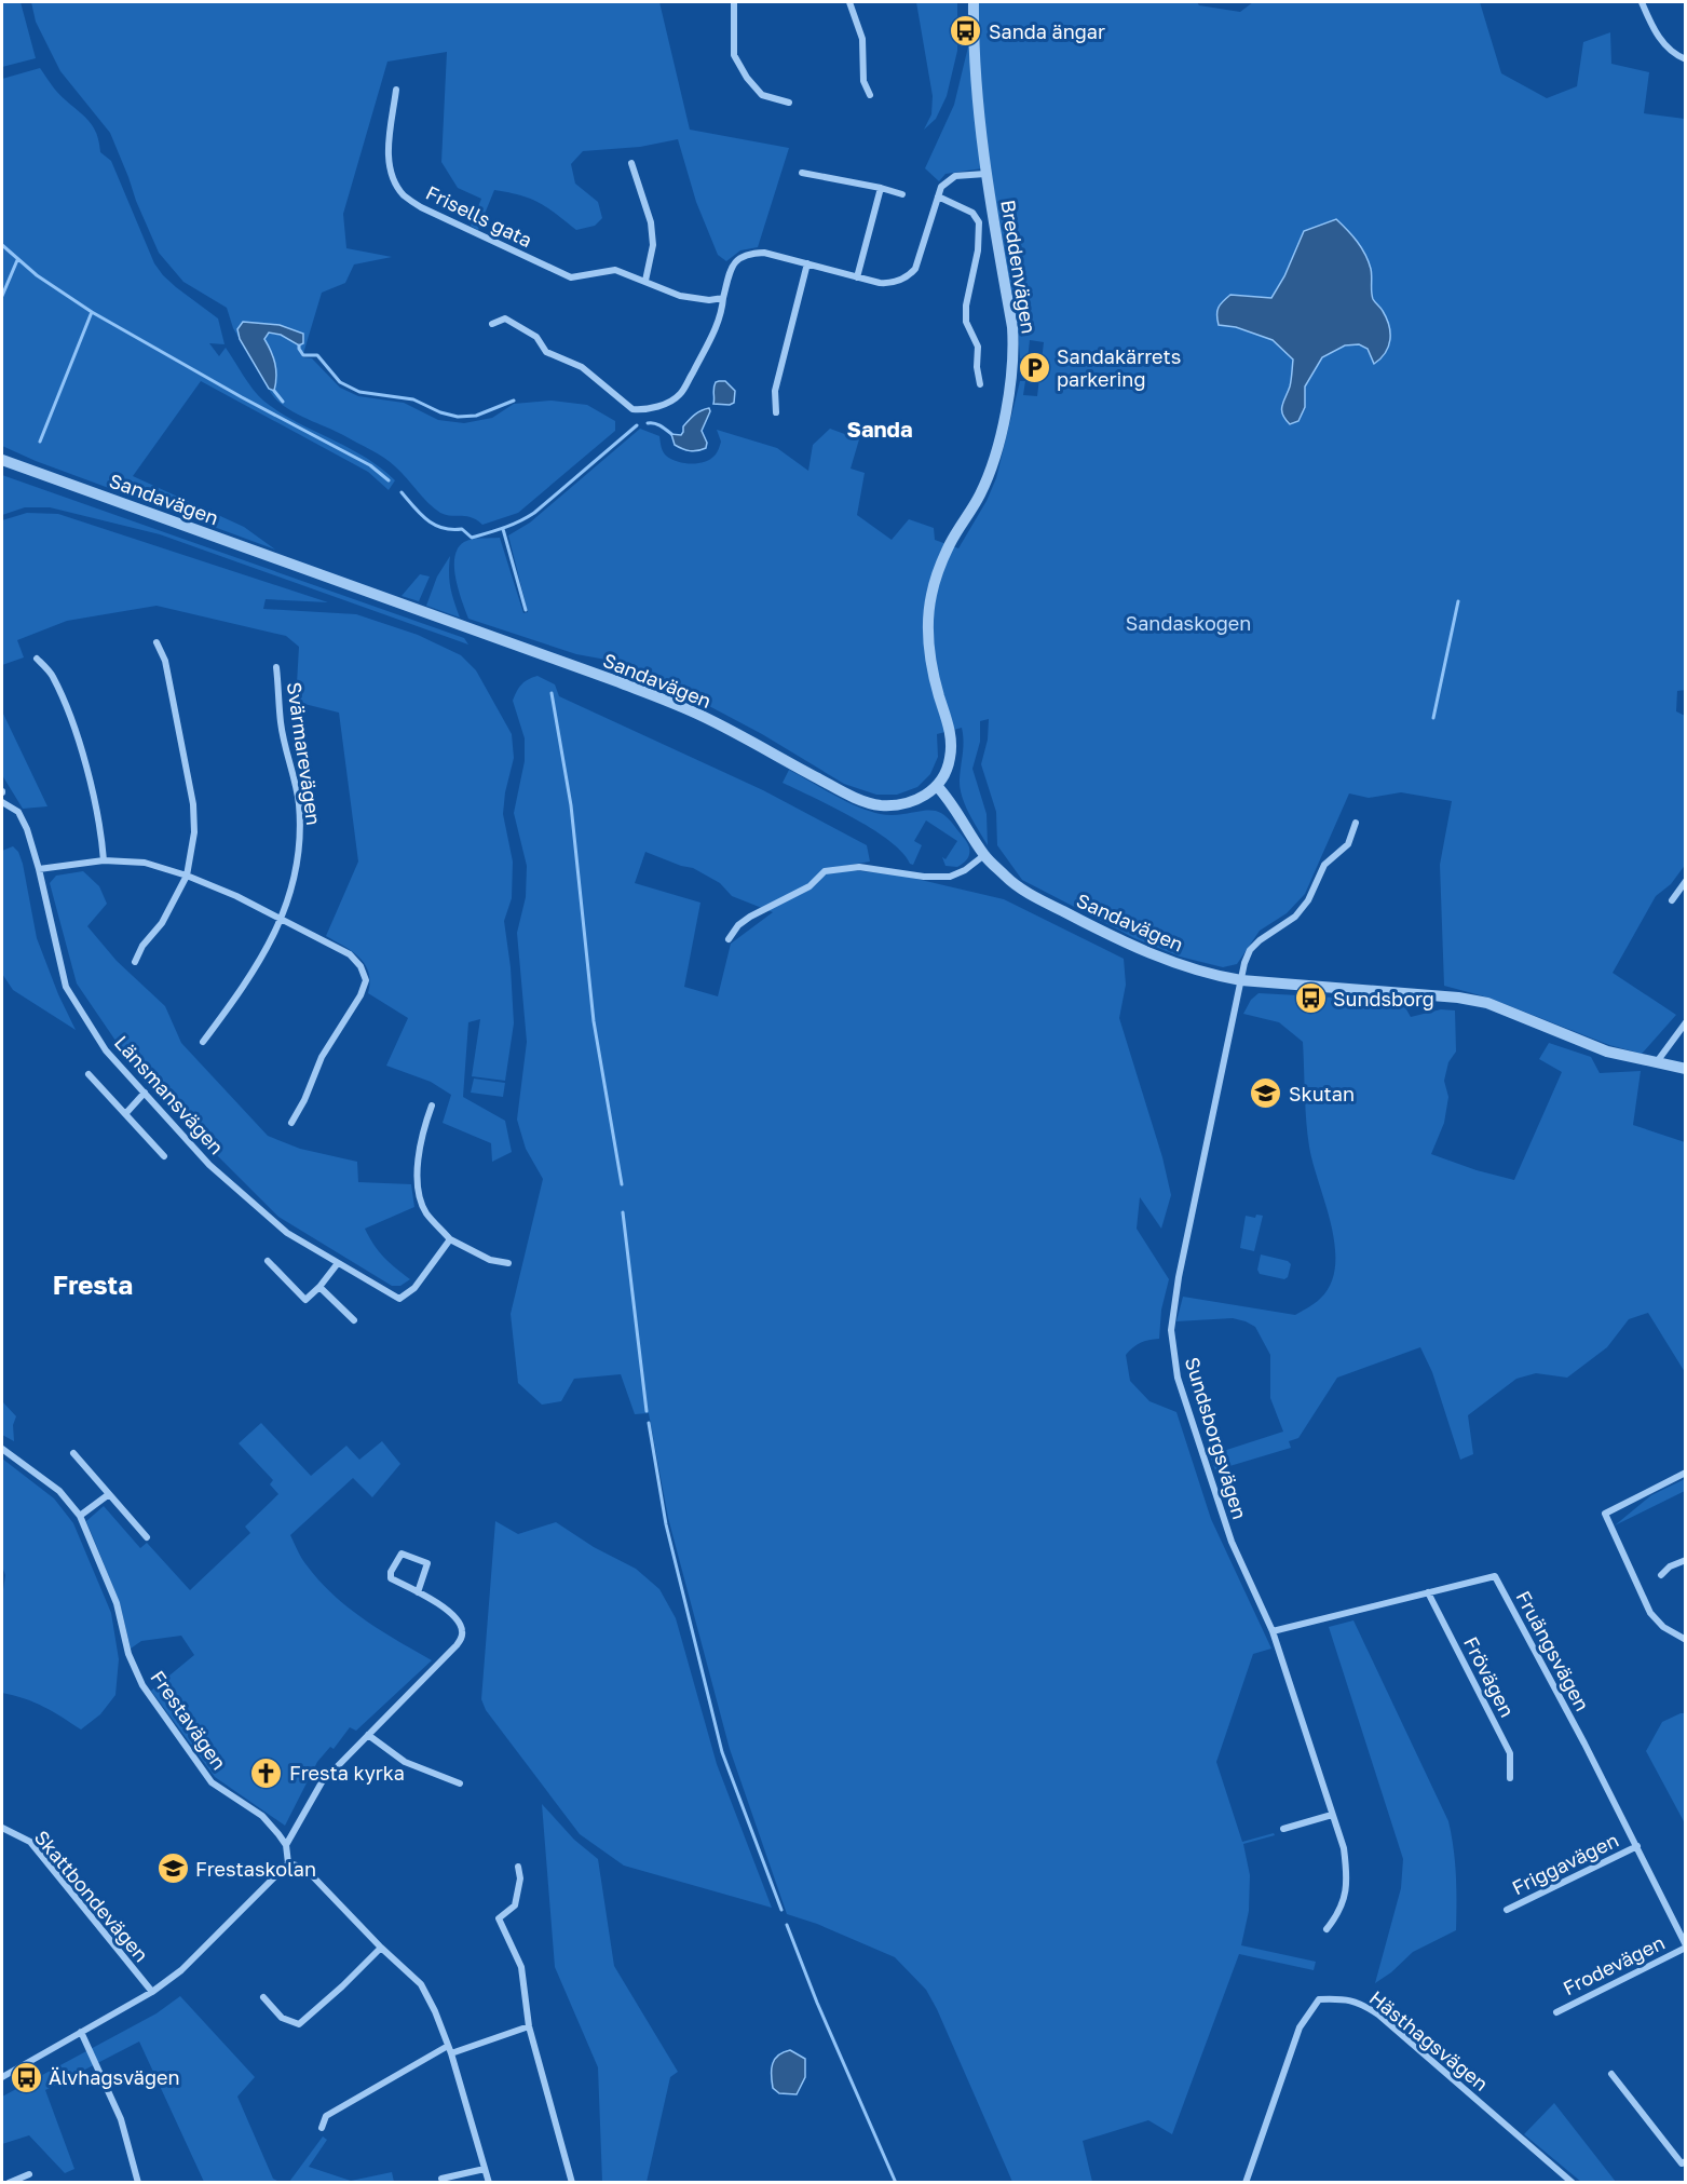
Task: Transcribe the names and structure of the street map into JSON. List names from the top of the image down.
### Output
{
  "streets": {
    "street": [
      "Frisells gata",
      "Breddenvägen",
      "Sandavägen",
      "Svärmarevägen",
      "Länsmansvägen",
      "Sundsborgsvägen",
      "Fruängsvägen",
      "Frövägen",
      "Frestavägen",
      "Friggavägen",
      "Skattbondevägen",
      "Frodevägen",
      "Hästhagsvägen"
    ]
  },
  "crossings": [
    ["Breddenvägen", "Sandavägen"],
    ["Sandavägen", "Sundsborgsvägen"],
    ["Sundsborgsvägen", "Fruängsvägen"],
    ["Fruängsvägen", "Frövägen"],
    ["Fruängsvägen", "Friggavägen"],
    ["Fruängsvägen", "Frodevägen"]
  ],
  "districts": ["Sanda", "Fresta"],
  "parks": ["Sandaskogen"],
  "places": {
    "bus stop": ["Sanda ängar", "Sundsborg", "Älvhagsvägen"],
    "parking": ["Sandakärrets parkering"],
    "school or university": ["Skutan", "Frestaskolan"],
    "church": ["Fresta kyrka"]
  }
}
